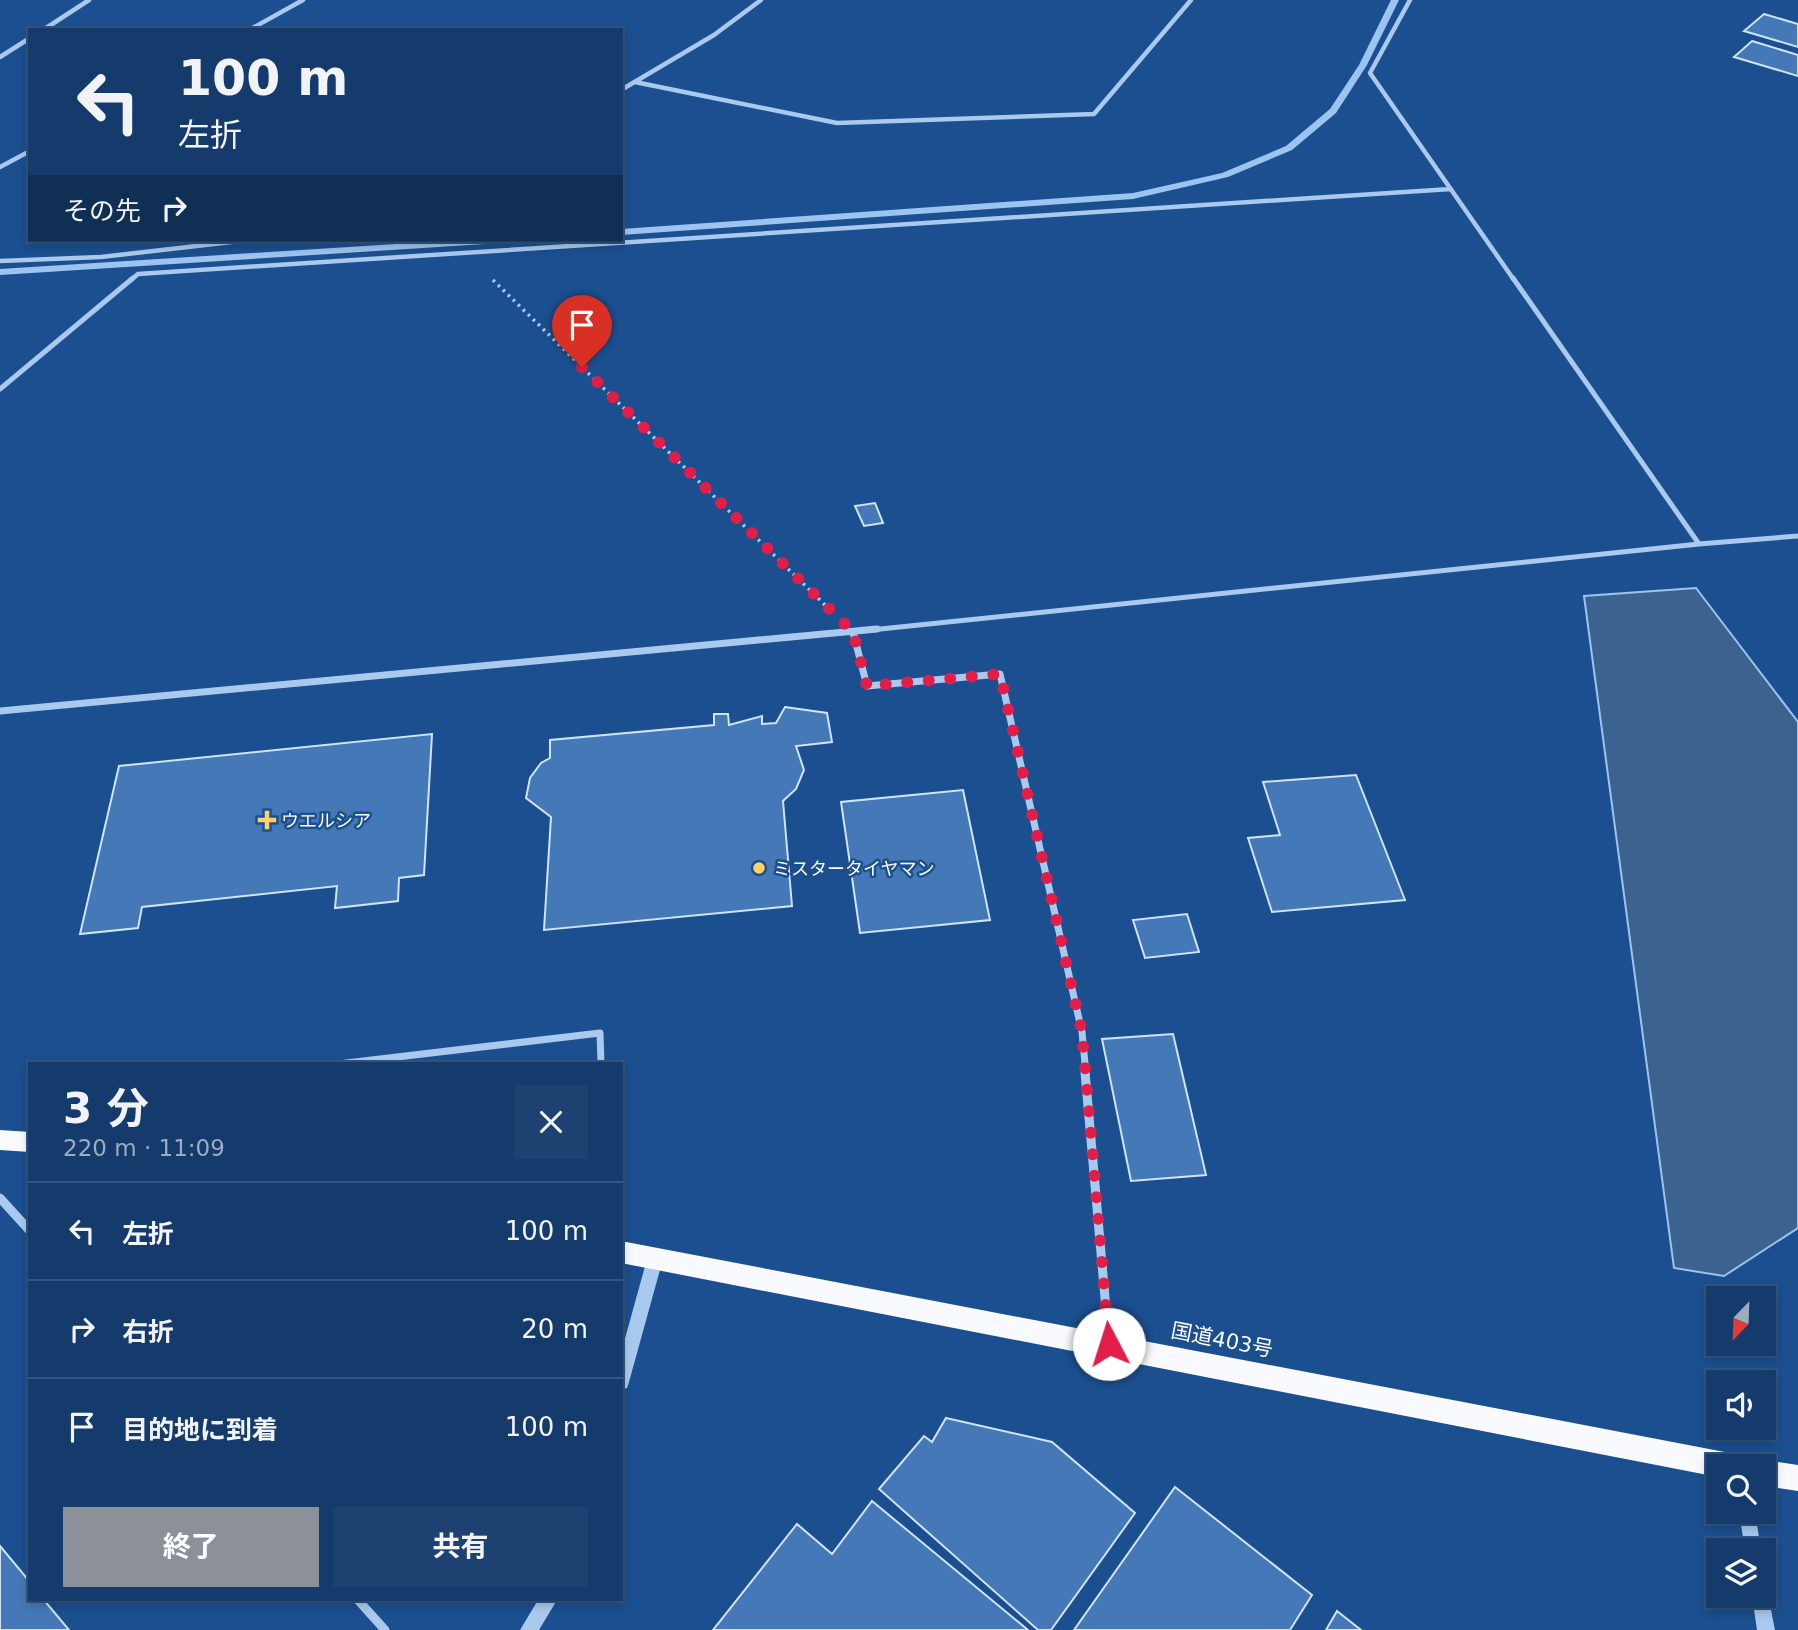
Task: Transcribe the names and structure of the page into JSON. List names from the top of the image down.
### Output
{
  "streets": {
    "highway": ["国道403号"]
  },
  "places": {
    "health": ["ウエルシア"],
    "other": ["ミスタータイヤマン"]
  },
  "north": "bottom left",
  "page": {
    "turn": ["100 m", "左折"],
    "then": "その先",
    "heading": ["3 分", "220 m · 11:09"],
    "list": [
      {
        "name": "左折",
        "value": "100 m"
      },
      {
        "name": "右折",
        "value": "20 m"
      },
      {
        "name": "目的地に到着",
        "value": "100 m"
      }
    ],
    "buttons": ["終了", "共有"]
  }
}
